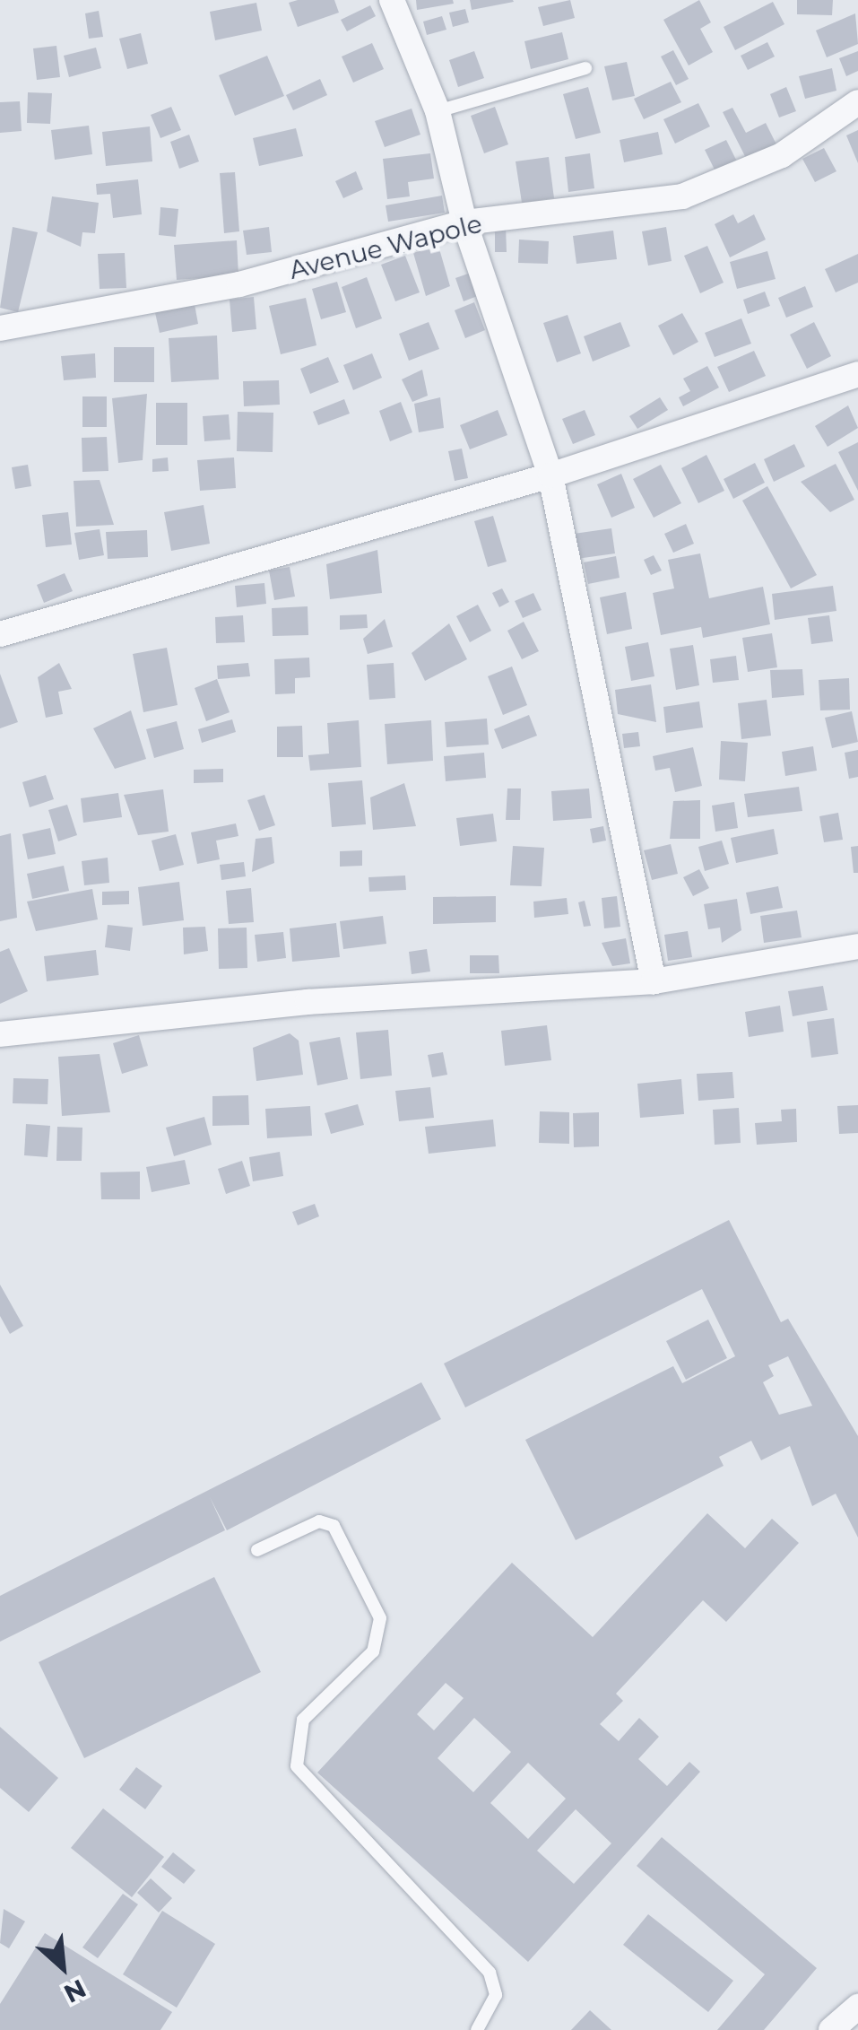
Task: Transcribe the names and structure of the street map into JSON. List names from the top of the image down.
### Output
{
  "streets": {
    "street": ["Avenue Wapole"]
  },
  "north": "bottom right"
}
